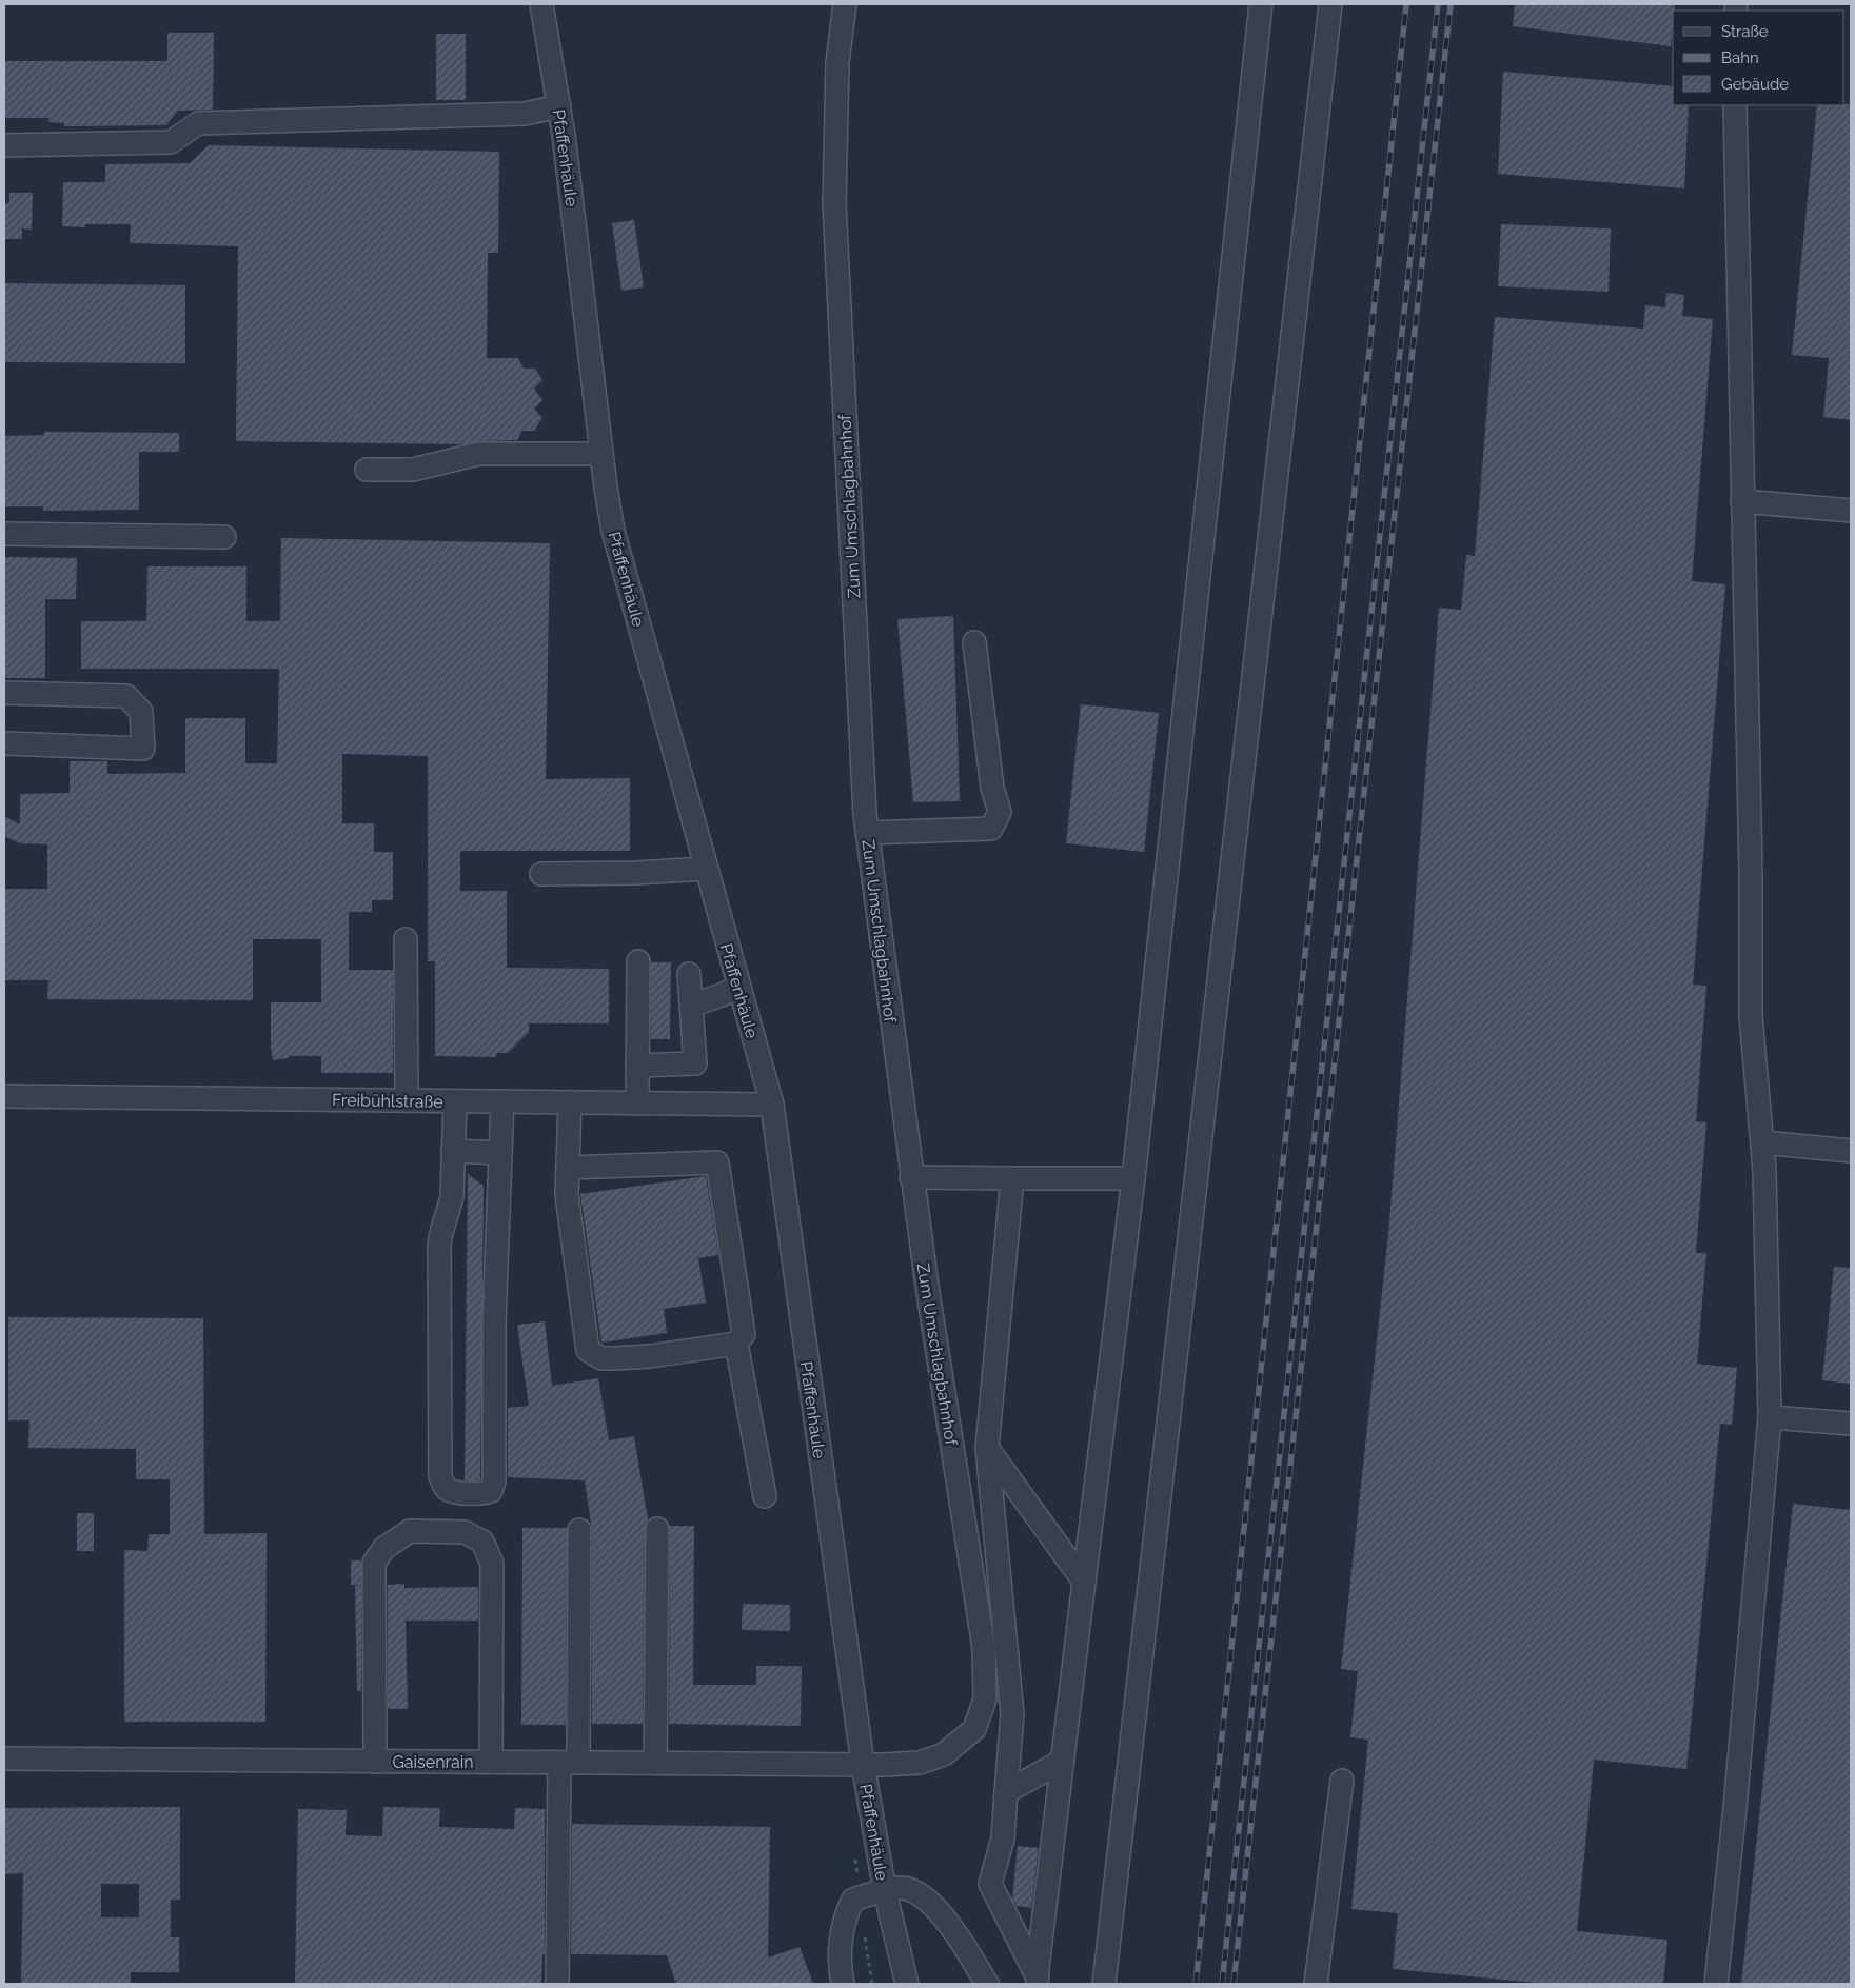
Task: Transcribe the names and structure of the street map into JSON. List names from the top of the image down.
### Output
{
  "streets": {
    "street": [
      "Pfaffenhäule",
      "Zum Umschlagbahnhof",
      "Freibühlstraße",
      "Gaisenrain"
    ]
  },
  "crossings": [
    ["Pfaffenhäule", "Zum Umschlagbahnhof"],
    ["Pfaffenhäule", "Freibühlstraße"],
    ["Pfaffenhäule", "Gaisenrain"],
    ["Zum Umschlagbahnhof", "Gaisenrain"]
  ],
  "legend": ["Straße", "Bahn", "Gebäude"]
}
